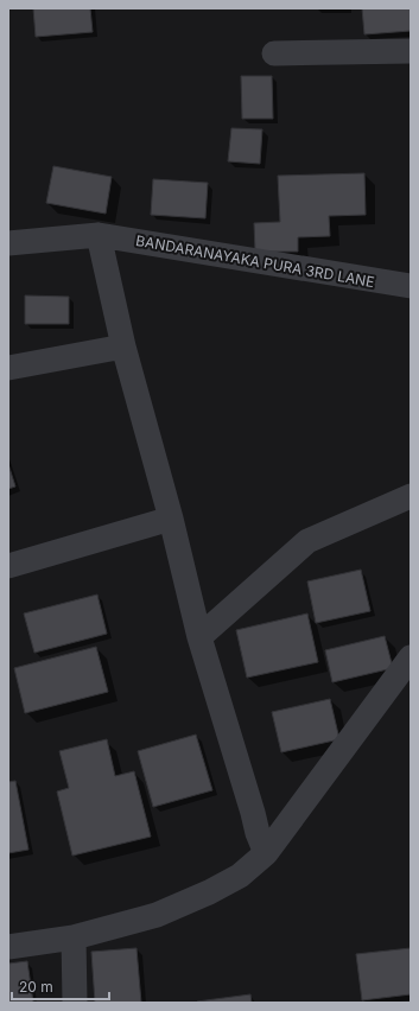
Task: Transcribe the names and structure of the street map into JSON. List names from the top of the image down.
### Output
{
  "streets": {
    "street": ["BANDARANAYAKA PURA 3RD LANE"]
  },
  "scale_bar": "20 m"
}
